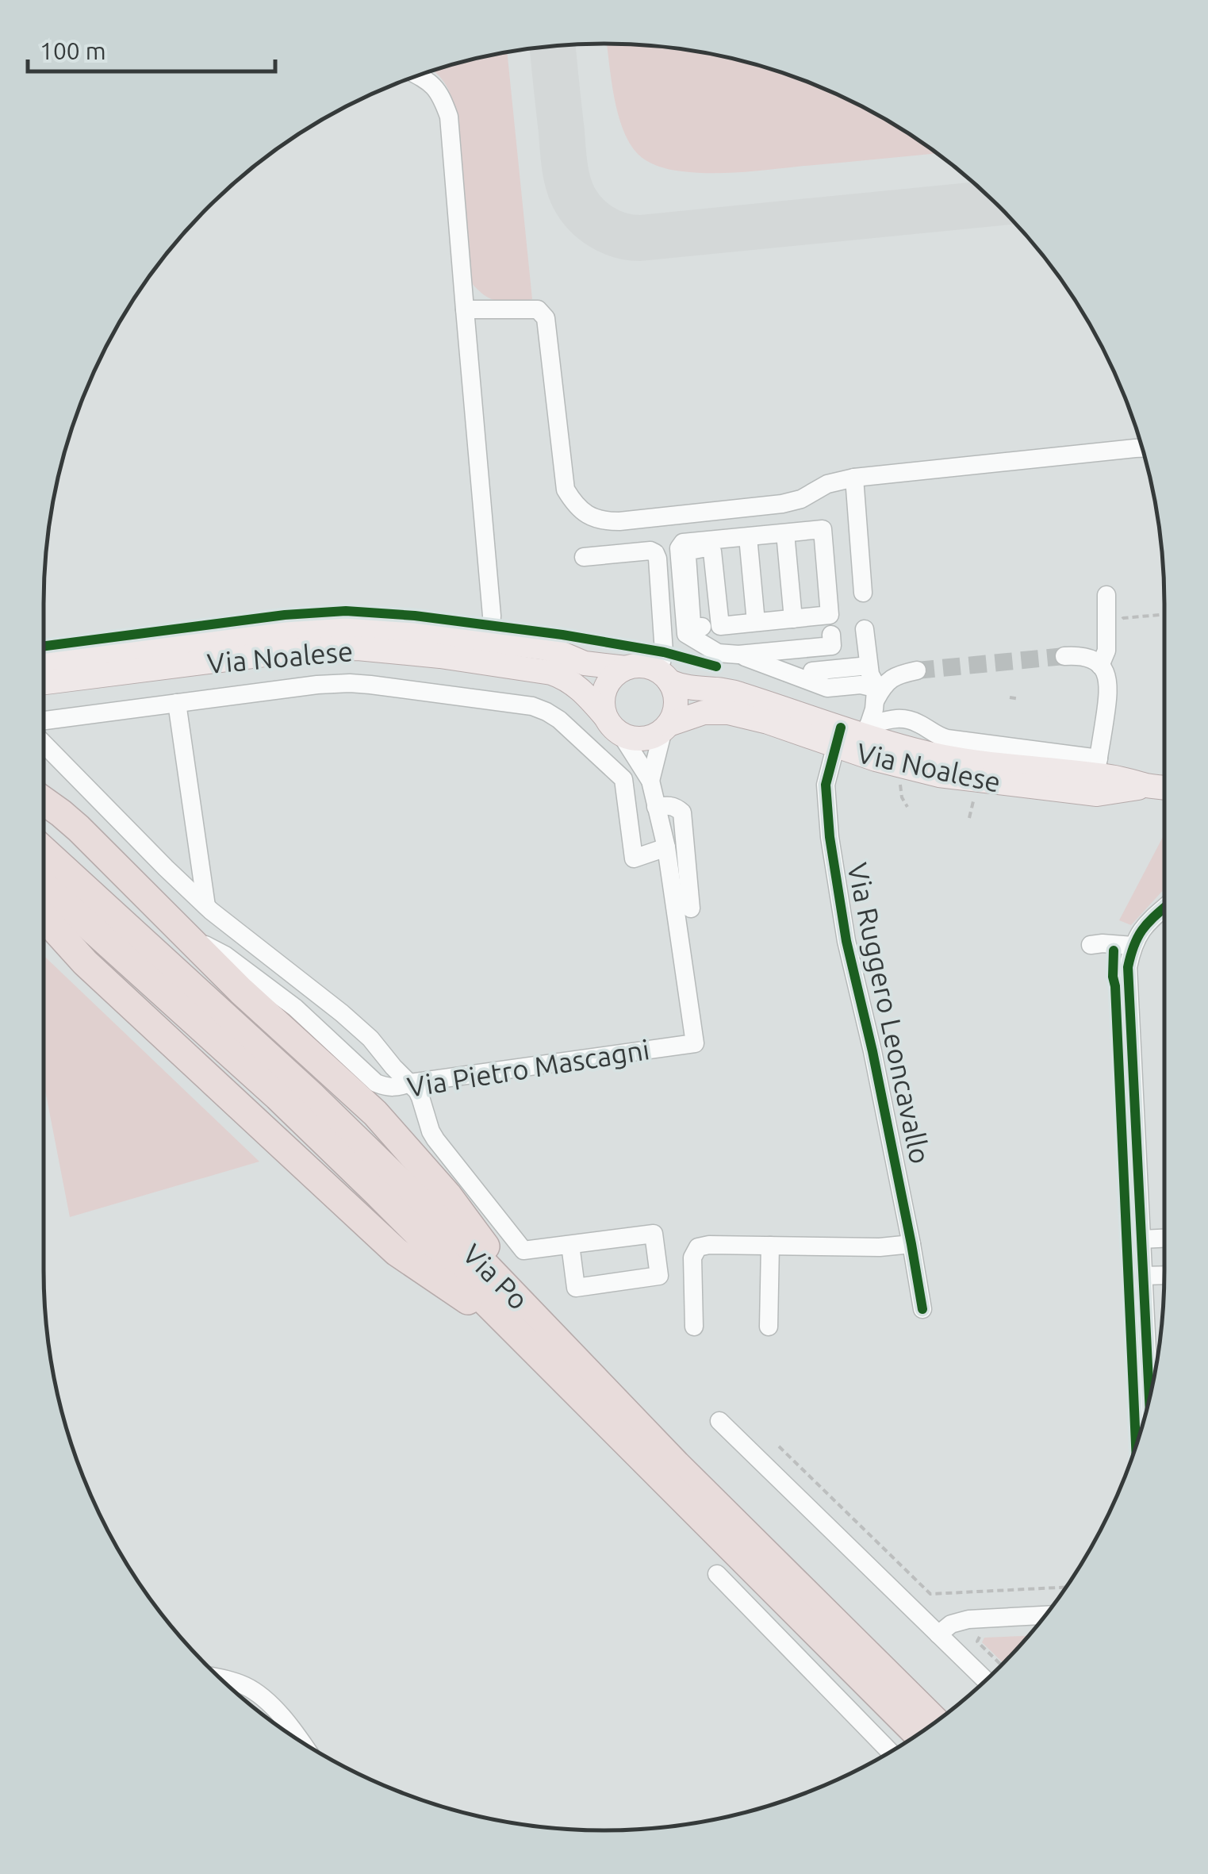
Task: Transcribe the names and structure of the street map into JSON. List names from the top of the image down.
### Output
{
  "streets": {
    "highway": ["Via Po"],
    "main road": ["Via Noalese"],
    "street": ["Via Ruggero Leoncavallo", "Via Pietro Mascagni"]
  },
  "crossings": [
    ["Via Noalese", "Via Ruggero Leoncavallo"],
    ["Via Noalese", "Via Pietro Mascagni"]
  ],
  "scale_bar": "100 m"
}
